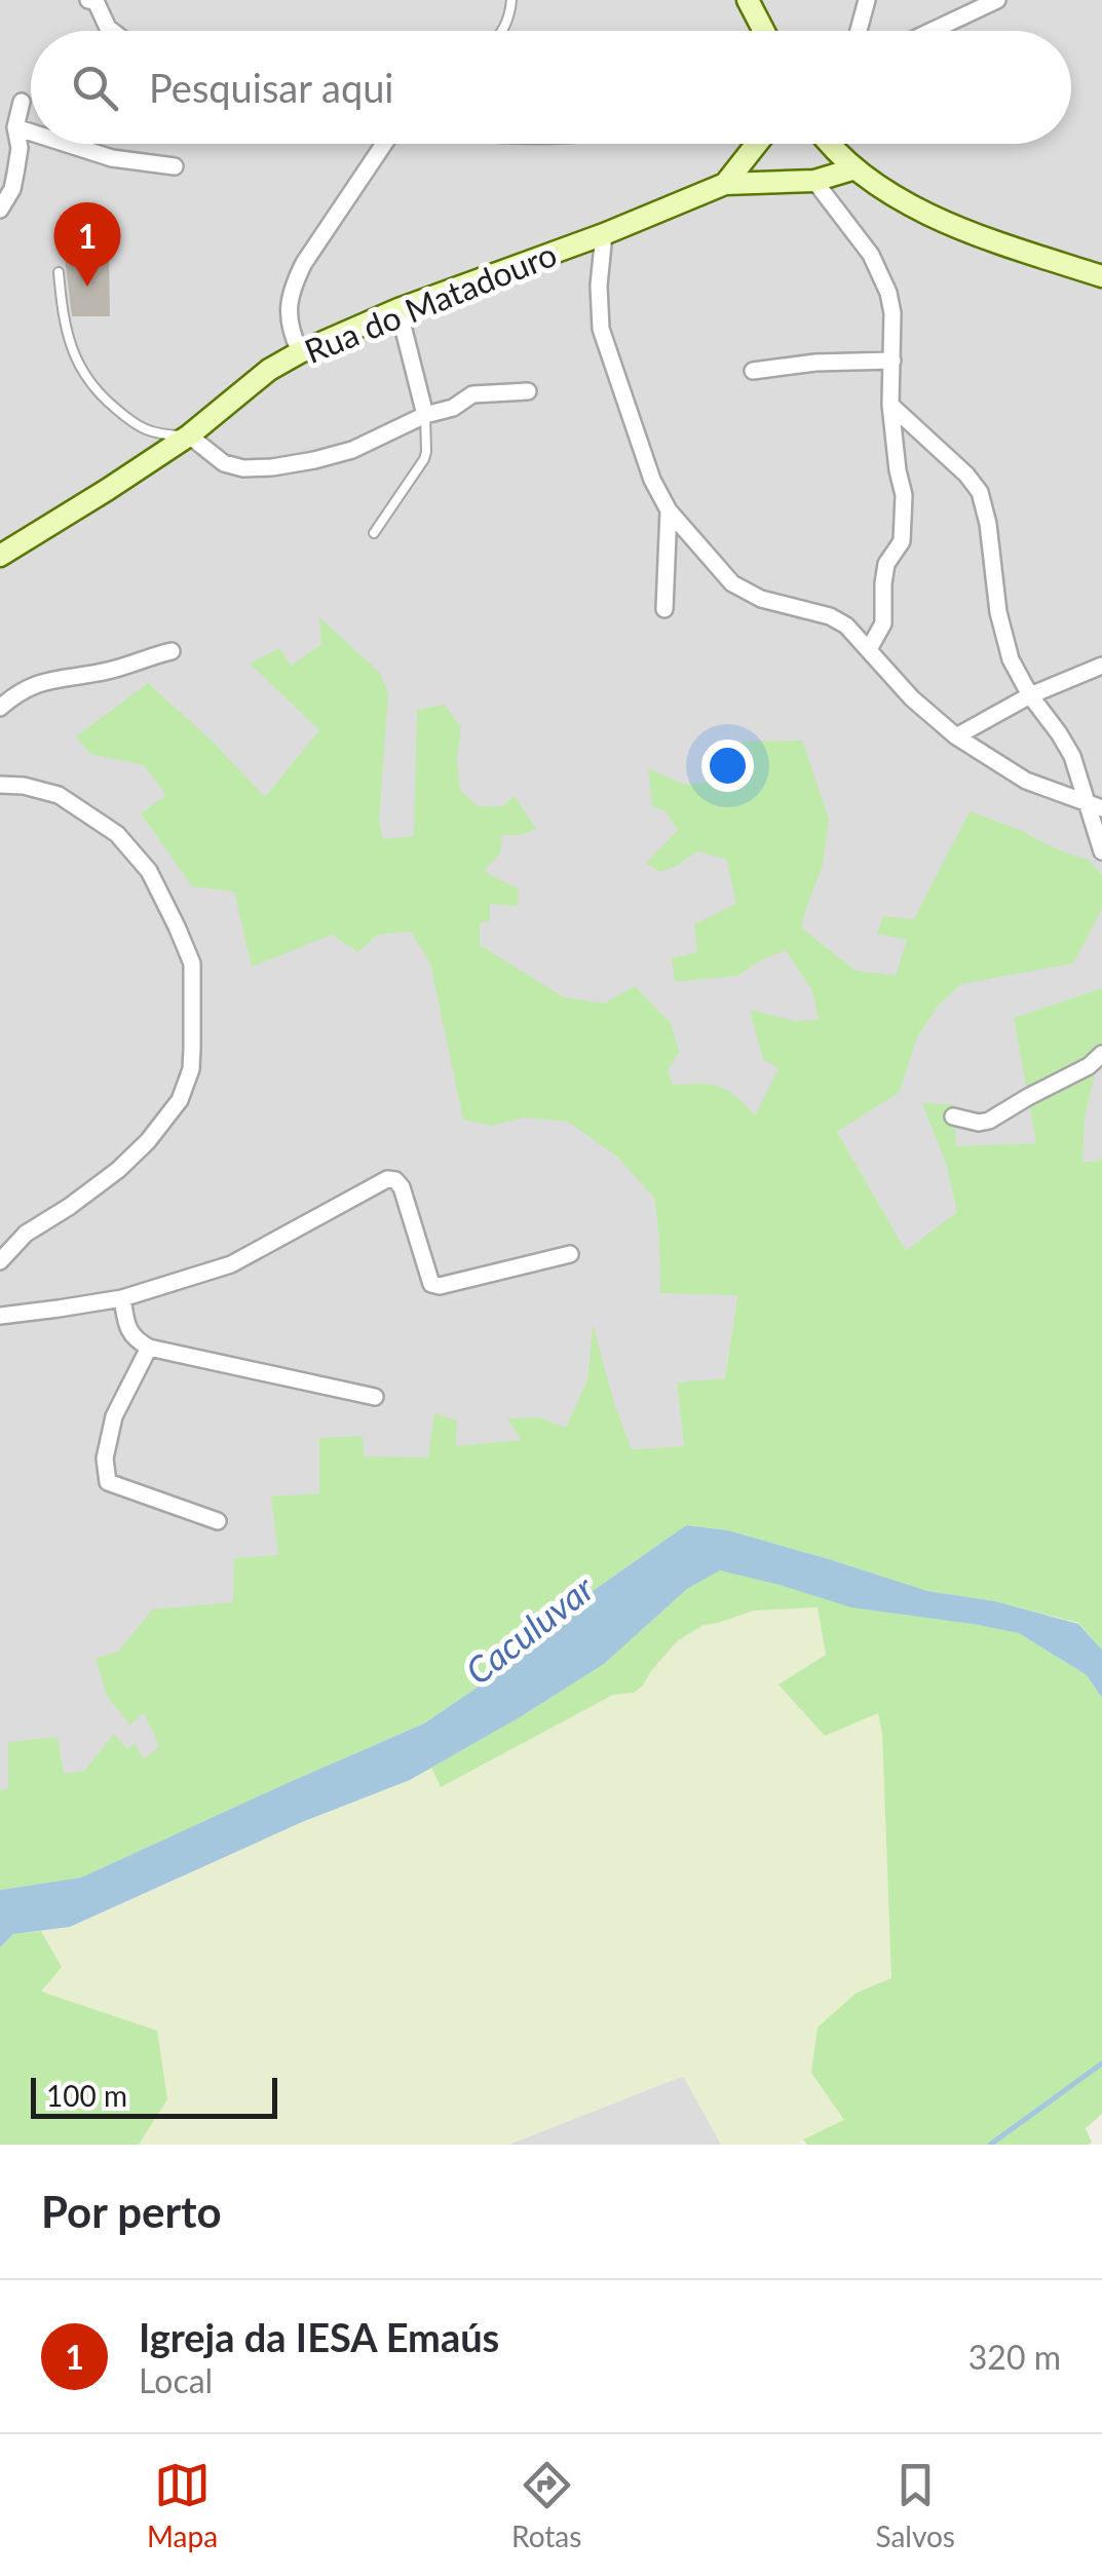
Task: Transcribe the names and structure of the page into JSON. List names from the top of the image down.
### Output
{
  "streets": {
    "street": ["Rua do Matadouro"]
  },
  "water": ["Caculuvar"],
  "scale_bar": "100 m",
  "page": {
    "search": "Pesquisar aqui",
    "pins": "1",
    "scale": "100 m",
    "heading": "Por perto",
    "list": [
      {
        "mark": "1",
        "name": "Igreja da IESA Emaús",
        "note": "Local",
        "value": "320 m"
      }
    ],
    "nav": ["Mapa", "Rotas", "Salvos"]
  }
}
